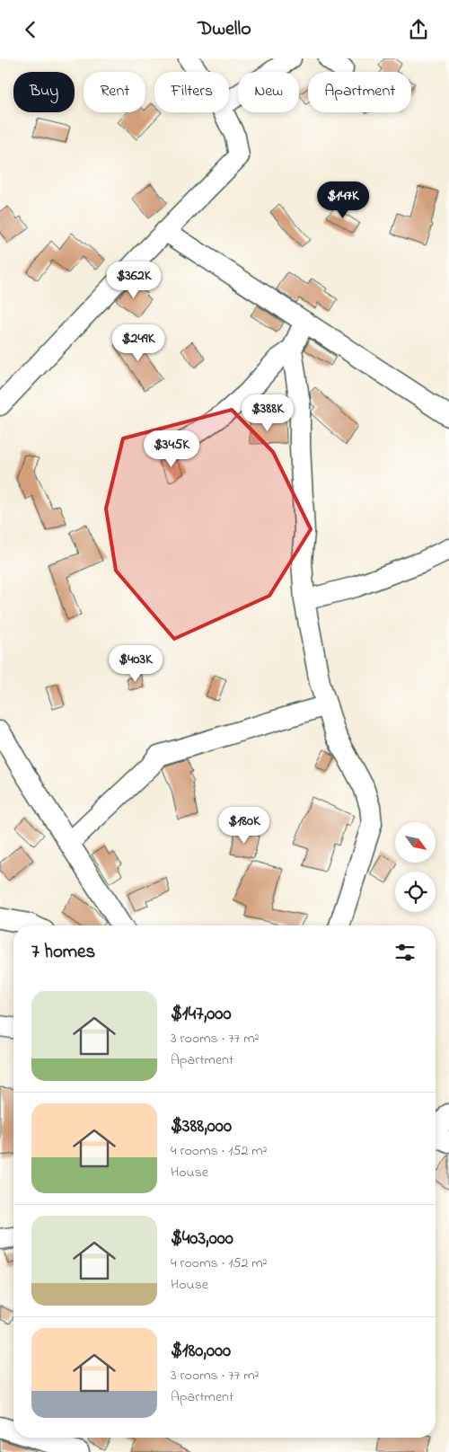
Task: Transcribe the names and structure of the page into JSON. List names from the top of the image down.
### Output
{
  "north": "bottom right",
  "page": {
    "header": "Dwello",
    "chip": [
      "Buy",
      "Rent",
      "Filters",
      "New",
      "Apartment"
    ],
    "price": [
      "$147K",
      "$362K",
      "$249K",
      "$388K",
      "$345K",
      "$403K",
      "$180K"
    ],
    "heading": "7 homes",
    "list": [
      {
        "name": "$147,000",
        "note": "3 rooms · 77 m² · Apartment"
      },
      {
        "name": "$388,000",
        "note": "4 rooms · 152 m² · House"
      },
      {
        "name": "$403,000",
        "note": "4 rooms · 152 m² · House"
      },
      {
        "name": "$180,000",
        "note": "3 rooms · 77 m² · Apartment"
      }
    ]
  }
}
